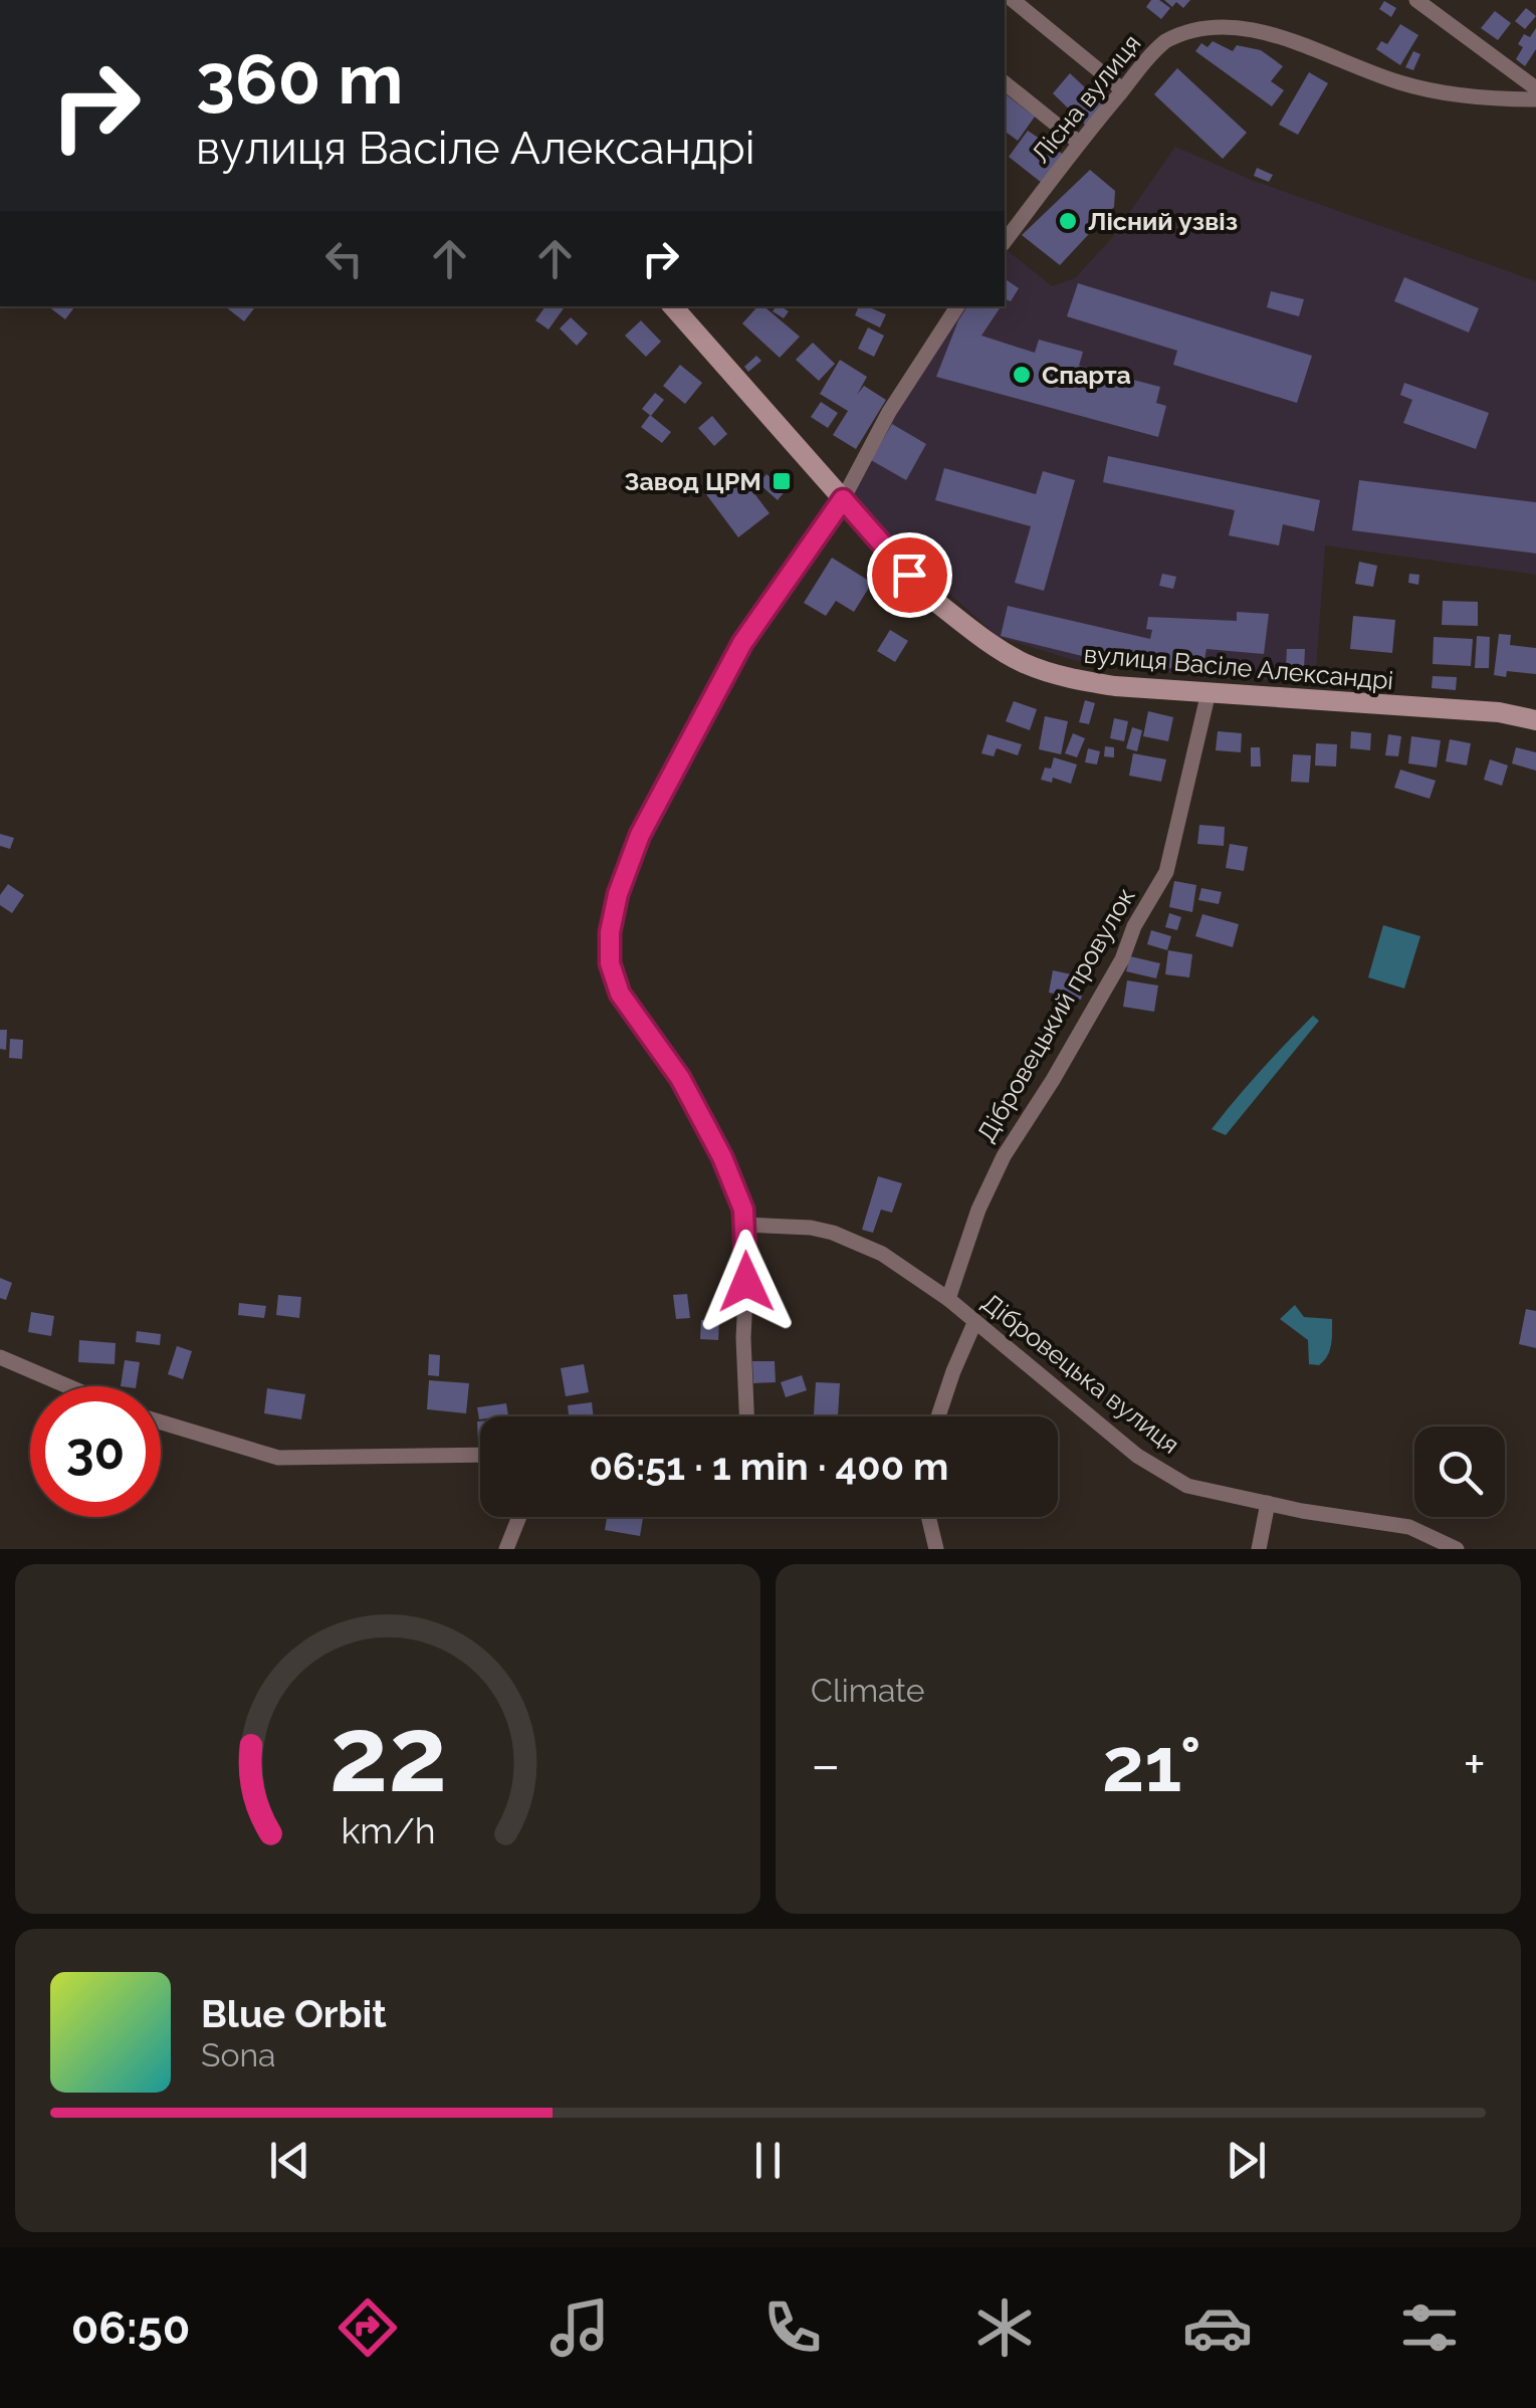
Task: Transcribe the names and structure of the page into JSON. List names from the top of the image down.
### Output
{
  "streets": {
    "main road": ["вулиця Васіле Александрі"],
    "street": ["Лісна вулиця", "Дібровецький провулок", "Дібровецька вулиця"]
  },
  "crossings": [
    ["вулиця Васіле Александрі", "Дібровецький провулок"],
    ["Дібровецький провулок", "Дібровецька вулиця"]
  ],
  "places": {
    "other": ["Лісний узвіз", "Спарта"],
    "transit": ["Завод ЦРМ"]
  },
  "page": {
    "turn": ["360 m", "вулиця Васіле Александрі"],
    "limit": "30",
    "trip": "06:51 · 1 min · 400 m",
    "tile": "Climate",
    "heat": ["−", "21°", "+"],
    "song": ["Blue Orbit", "Sona"],
    "tabs": "06:50",
    "gauge": ["22", "km/h"]
  }
}
